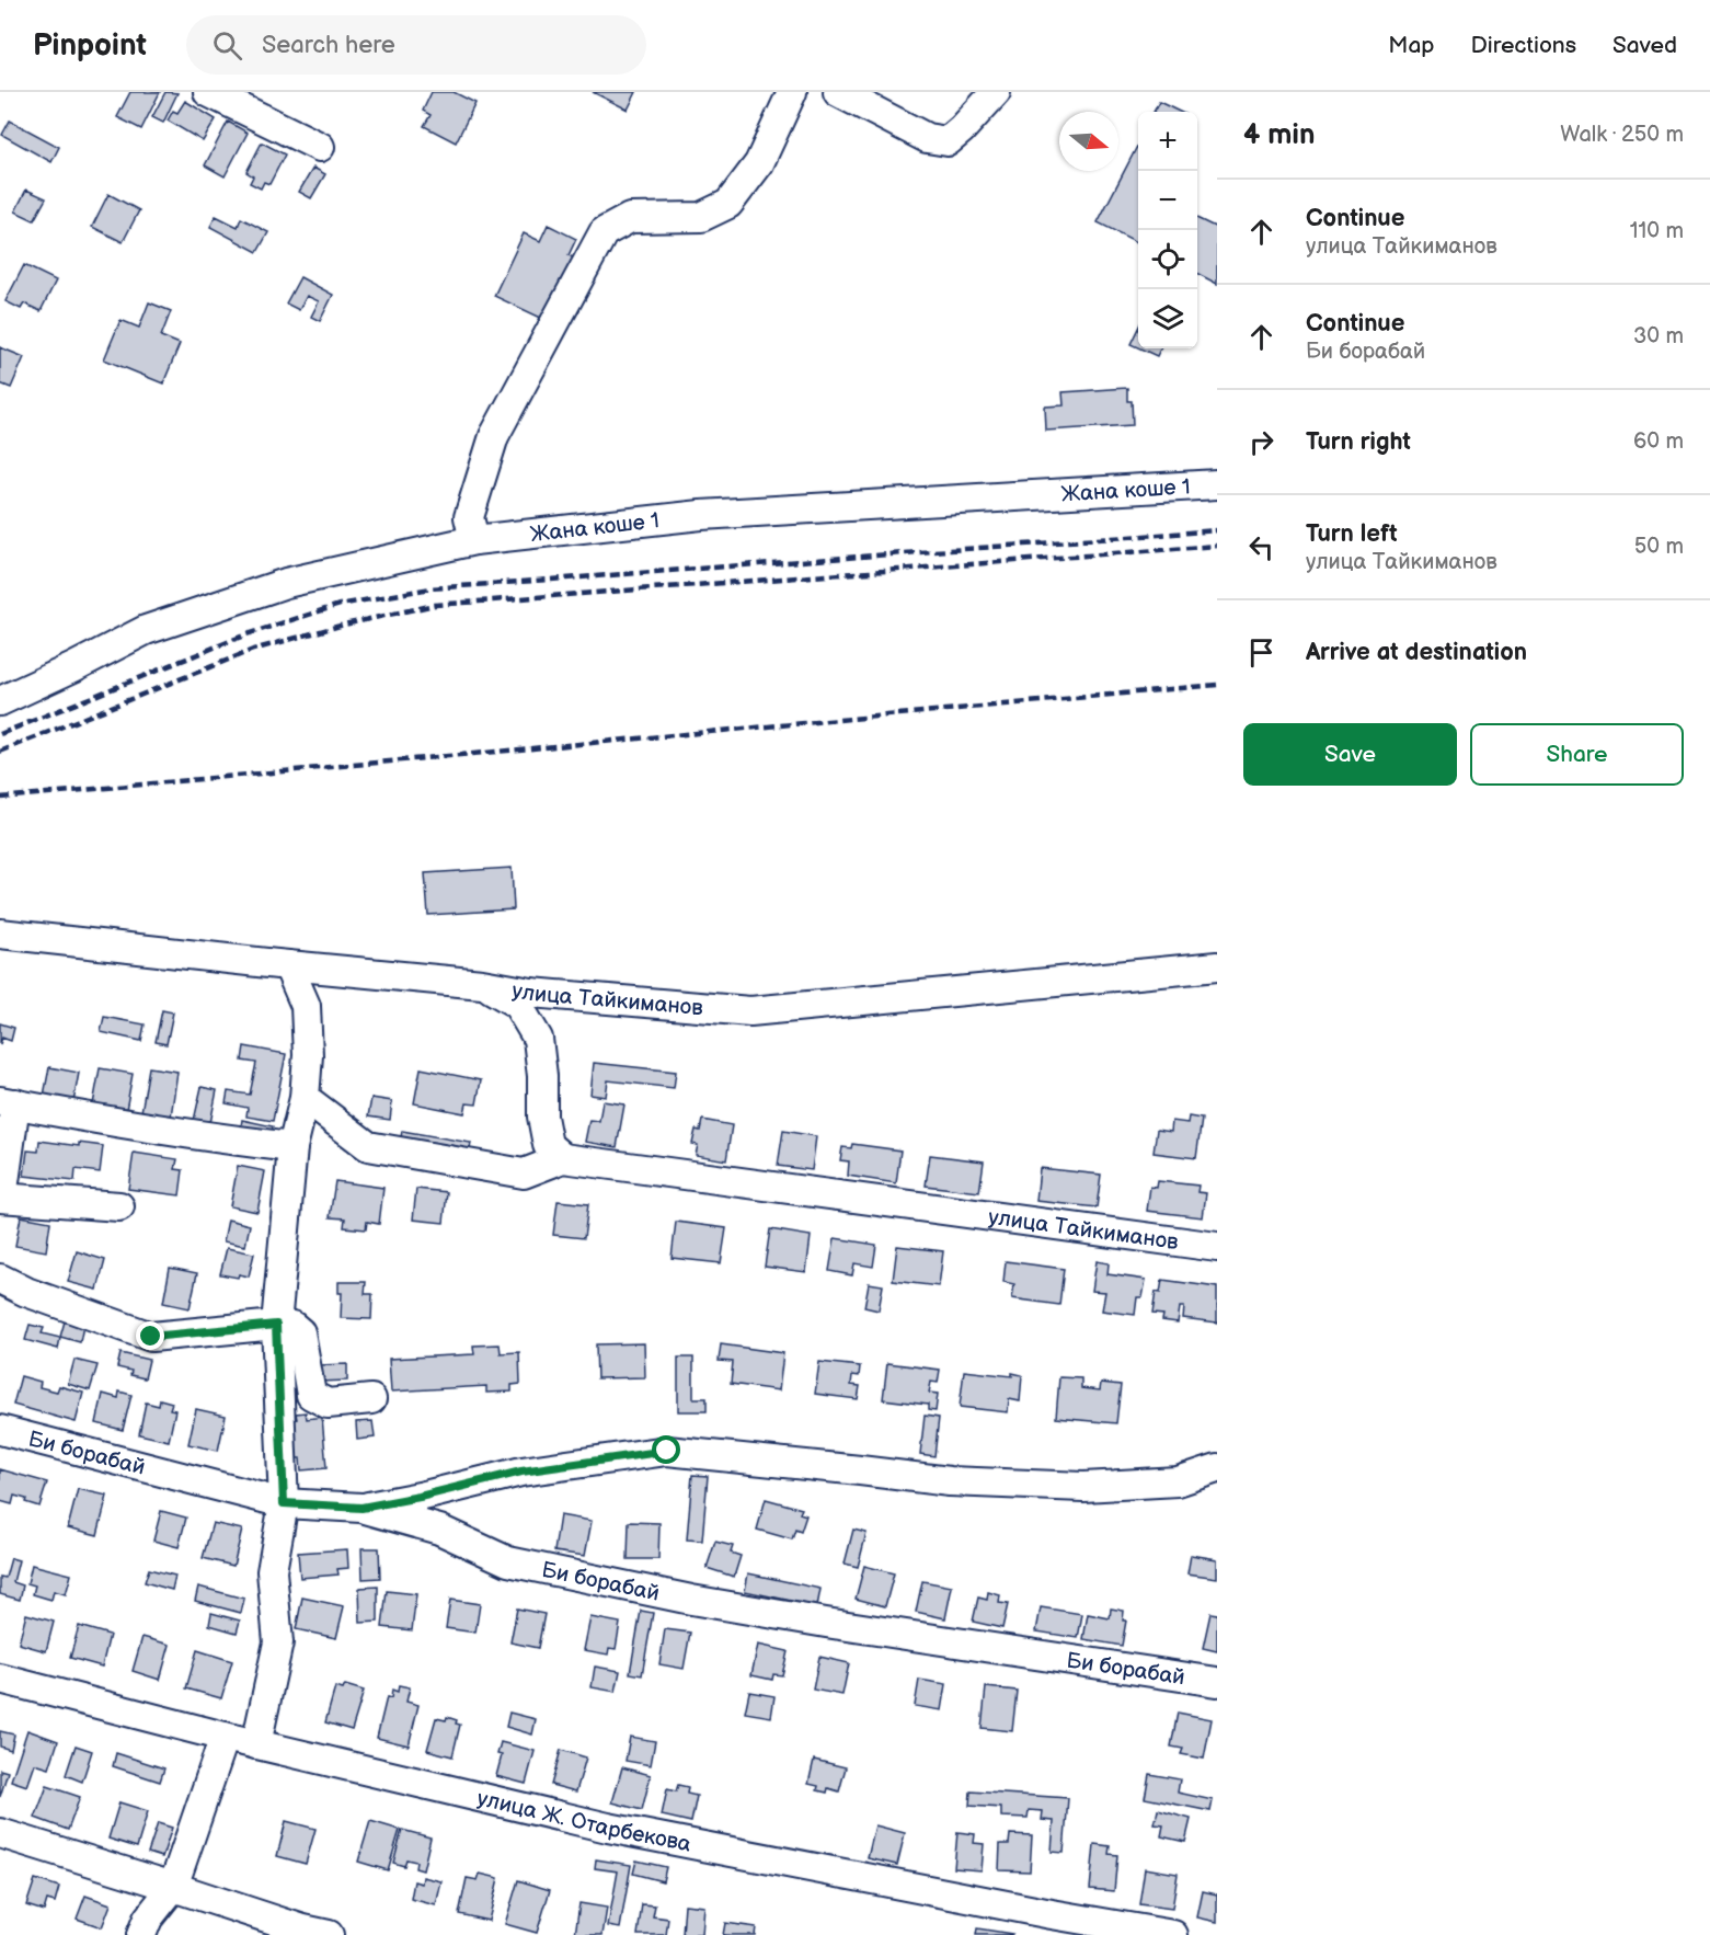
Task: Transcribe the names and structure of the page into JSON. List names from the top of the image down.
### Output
{
  "streets": {
    "street": [
      "Жана коше 1",
      "улица Тайкиманов",
      "Би борабай",
      "улица Ж. Отарбекова"
    ]
  },
  "north": "right",
  "page": {
    "header": "Pinpoint",
    "search": "Search here",
    "nav": ["Map", "Directions", "Saved"],
    "heading": ["4 min", "Walk · 250 m"],
    "map_buttons": ["+", "−"],
    "list": [
      ["Continue", "улица Тайкиманов", "110 m"],
      ["Continue", "Би борабай", "30 m"],
      ["Turn right", "60 m"],
      ["Turn left", "улица Тайкиманов", "50 m"],
      "Arrive at destination"
    ],
    "buttons": ["Save", "Share"]
  }
}
